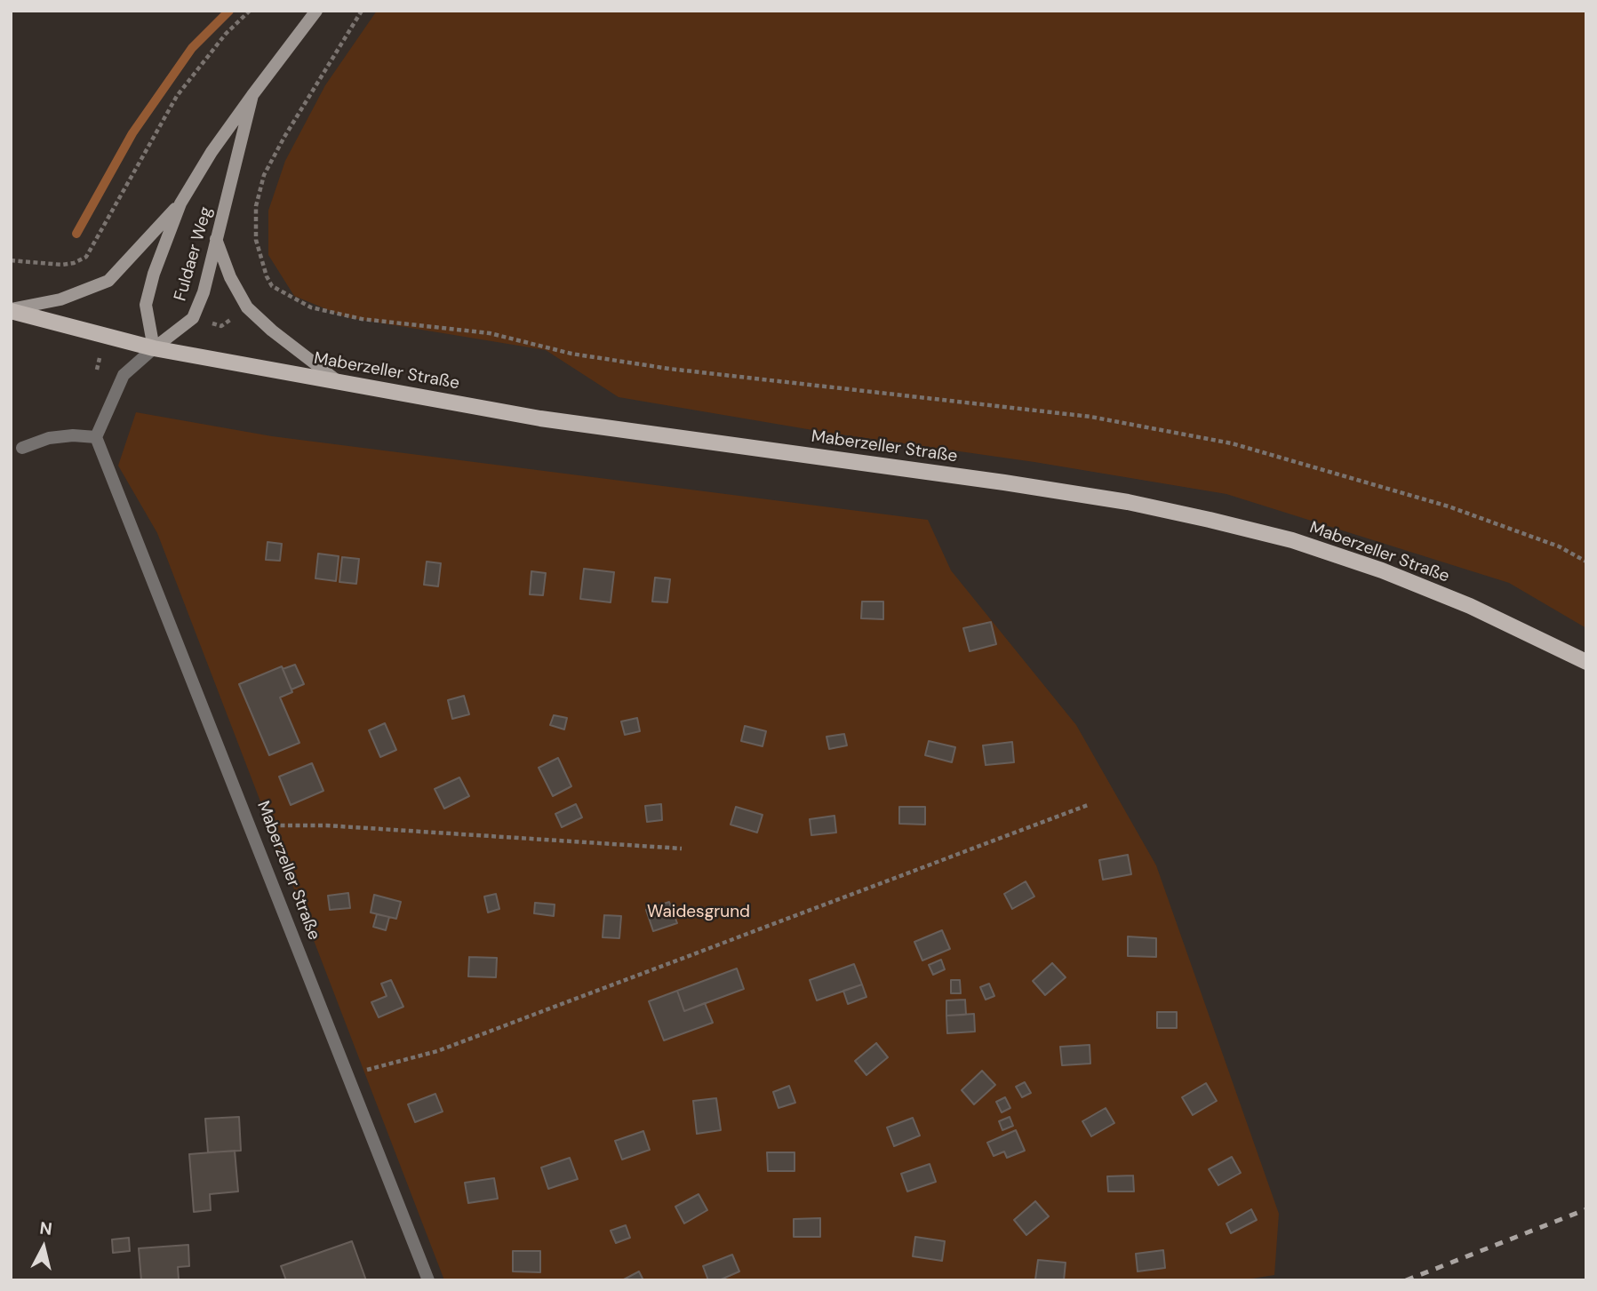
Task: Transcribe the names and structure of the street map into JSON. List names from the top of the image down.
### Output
{
  "streets": {
    "main road": ["Fuldaer Weg", "Maberzeller Straße"]
  },
  "crossings": [
    ["Fuldaer Weg", "Maberzeller Straße"]
  ],
  "parks": ["Waidesgrund"],
  "north": "top"
}
